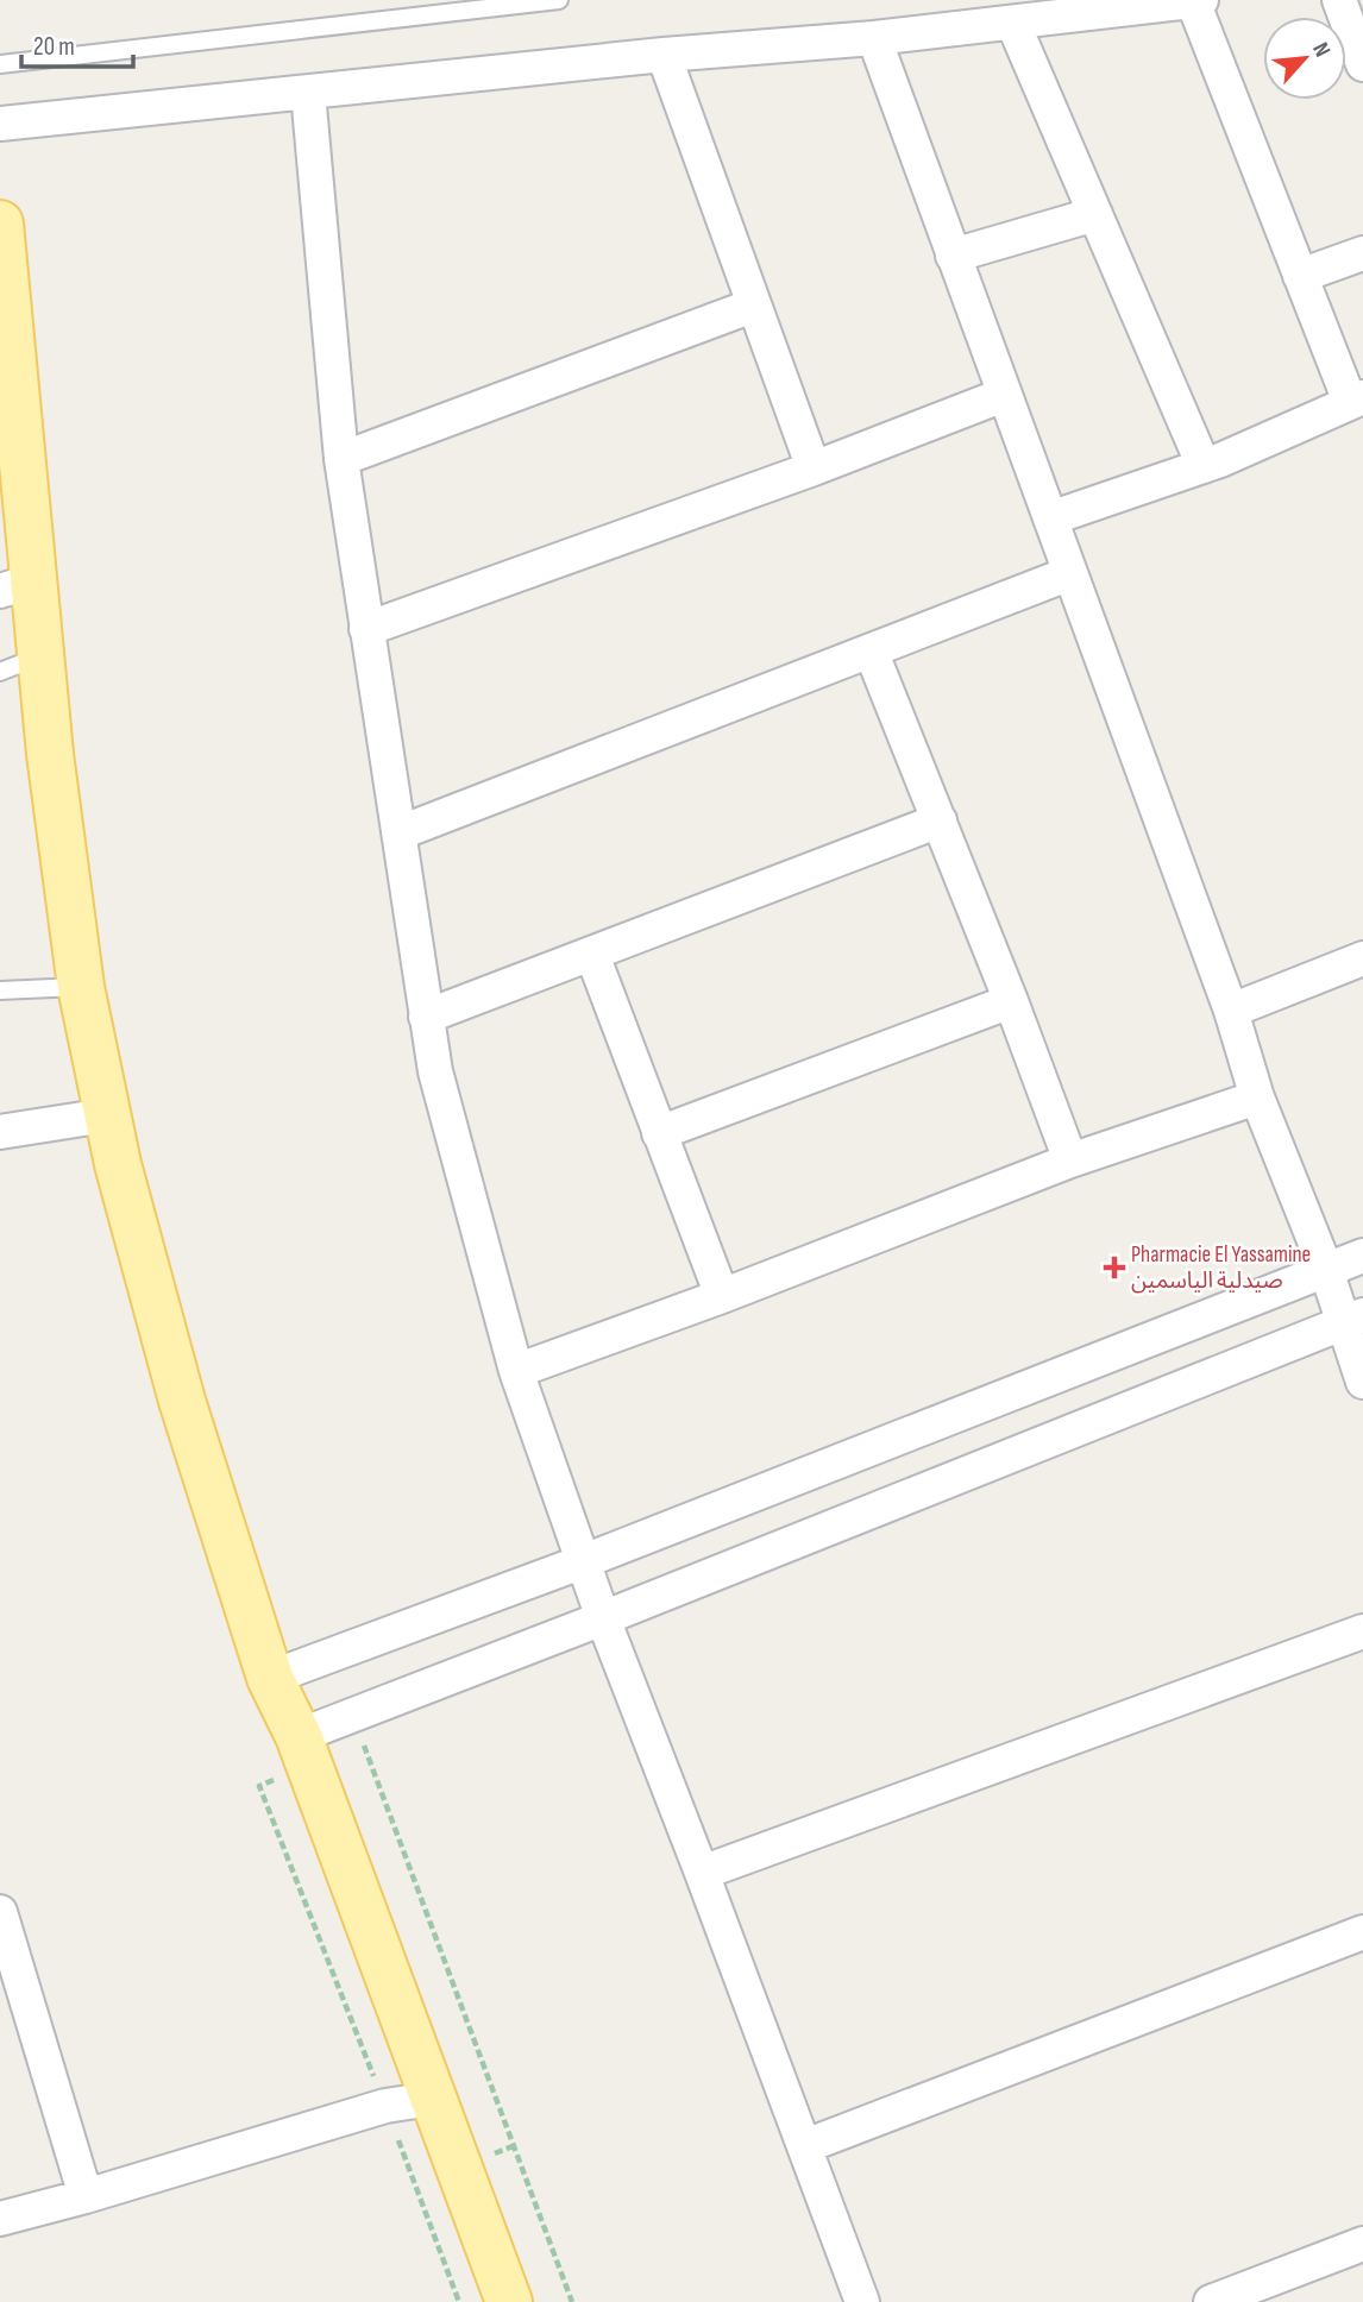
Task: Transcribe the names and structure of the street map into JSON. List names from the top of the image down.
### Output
{
  "places": {
    "health": ["Pharmacie El Yassamine صيدلية الياسمين"]
  },
  "scale_bar": "20 m",
  "north": "top right"
}
